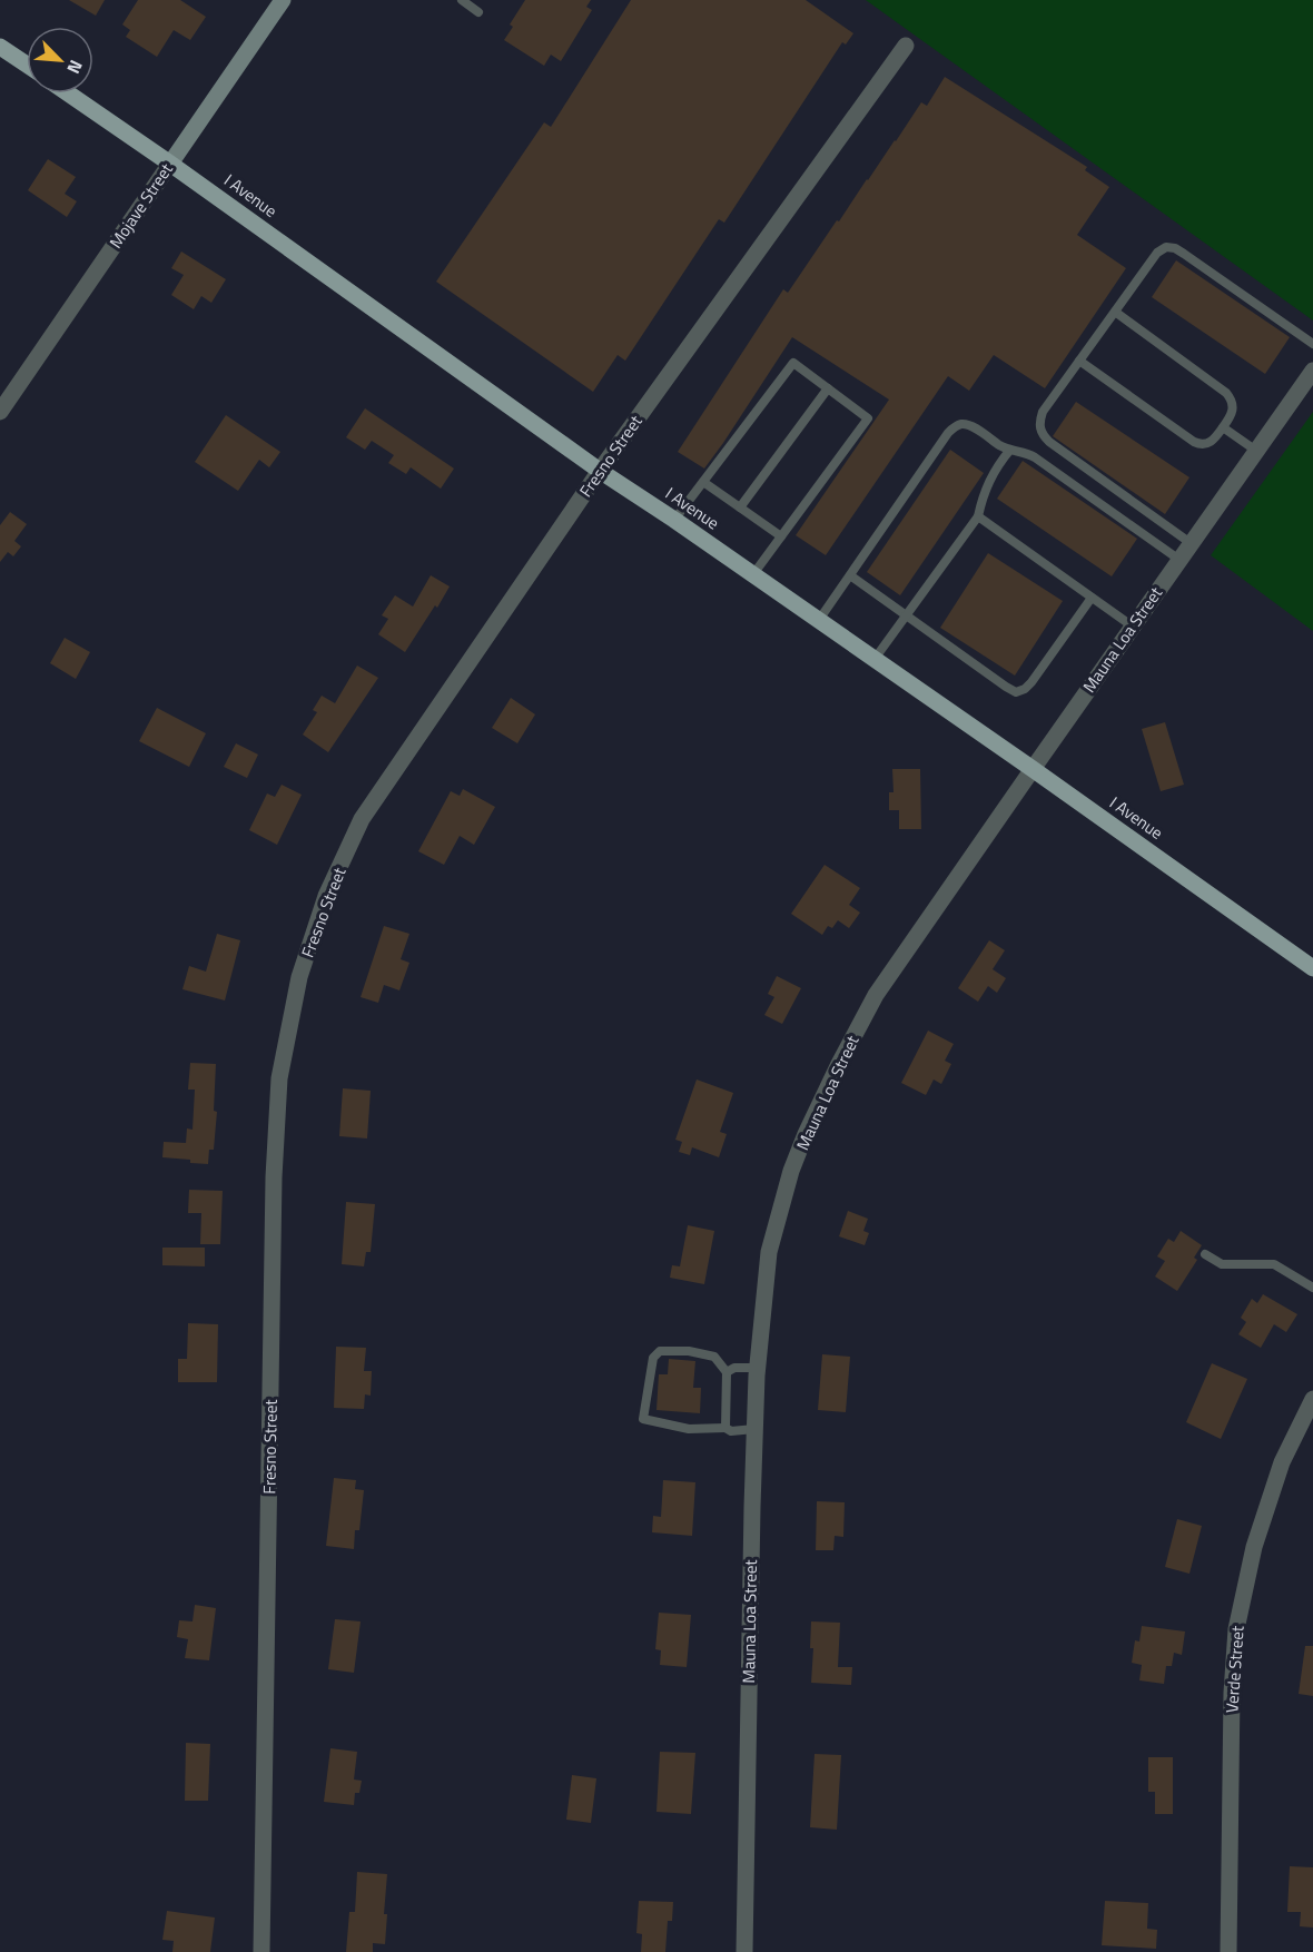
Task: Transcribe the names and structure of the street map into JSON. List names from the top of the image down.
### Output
{
  "streets": {
    "main road": ["I Avenue"],
    "street": [
      "Mojave Street",
      "Fresno Street",
      "Mauna Loa Street",
      "Verde Street"
    ]
  },
  "crossings": [
    ["I Avenue", "Mojave Street"],
    ["I Avenue", "Fresno Street"],
    ["I Avenue", "Mauna Loa Street"]
  ],
  "north": "bottom right"
}
